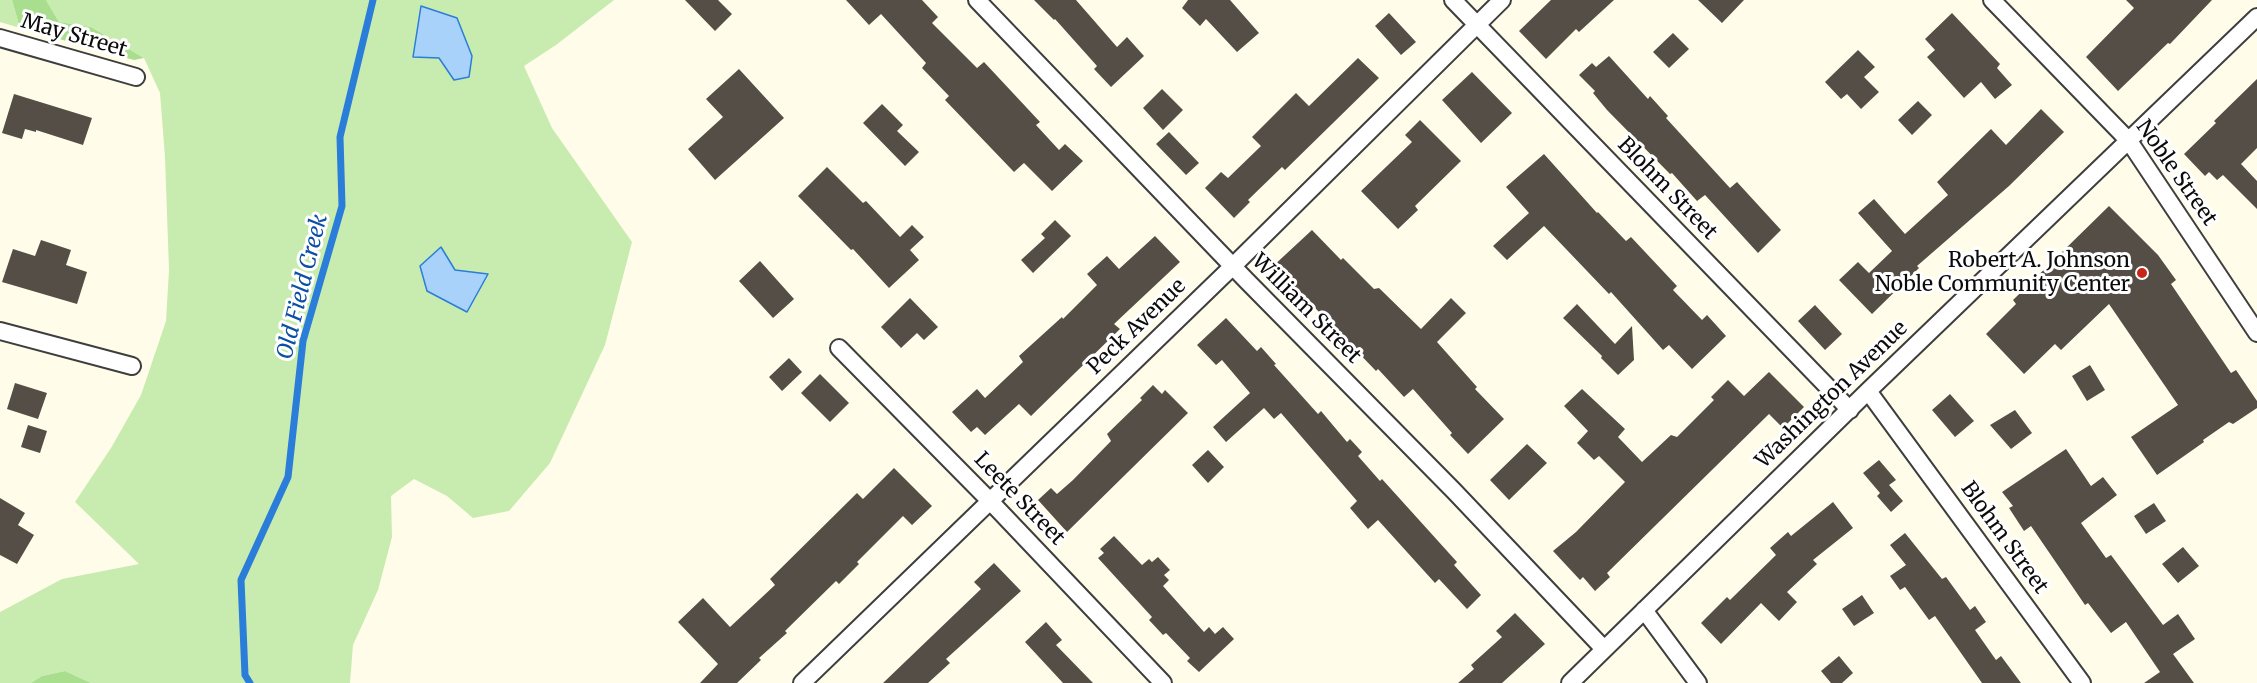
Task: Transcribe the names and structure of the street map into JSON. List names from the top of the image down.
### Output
{
  "streets": {
    "street": [
      "May Street",
      "Noble Street",
      "Blohm Street",
      "William Street",
      "Peck Avenue",
      "Washington Avenue",
      "Leete Street"
    ]
  },
  "crossings": [
    ["Noble Street", "Washington Avenue"],
    ["Blohm Street", "Peck Avenue"],
    ["Blohm Street", "Washington Avenue"],
    ["William Street", "Peck Avenue"],
    ["William Street", "Washington Avenue"],
    ["Peck Avenue", "Leete Street"]
  ],
  "water": ["Old Field Creek"],
  "places": ["Robert A. Johnson Noble Community Center"]
}
